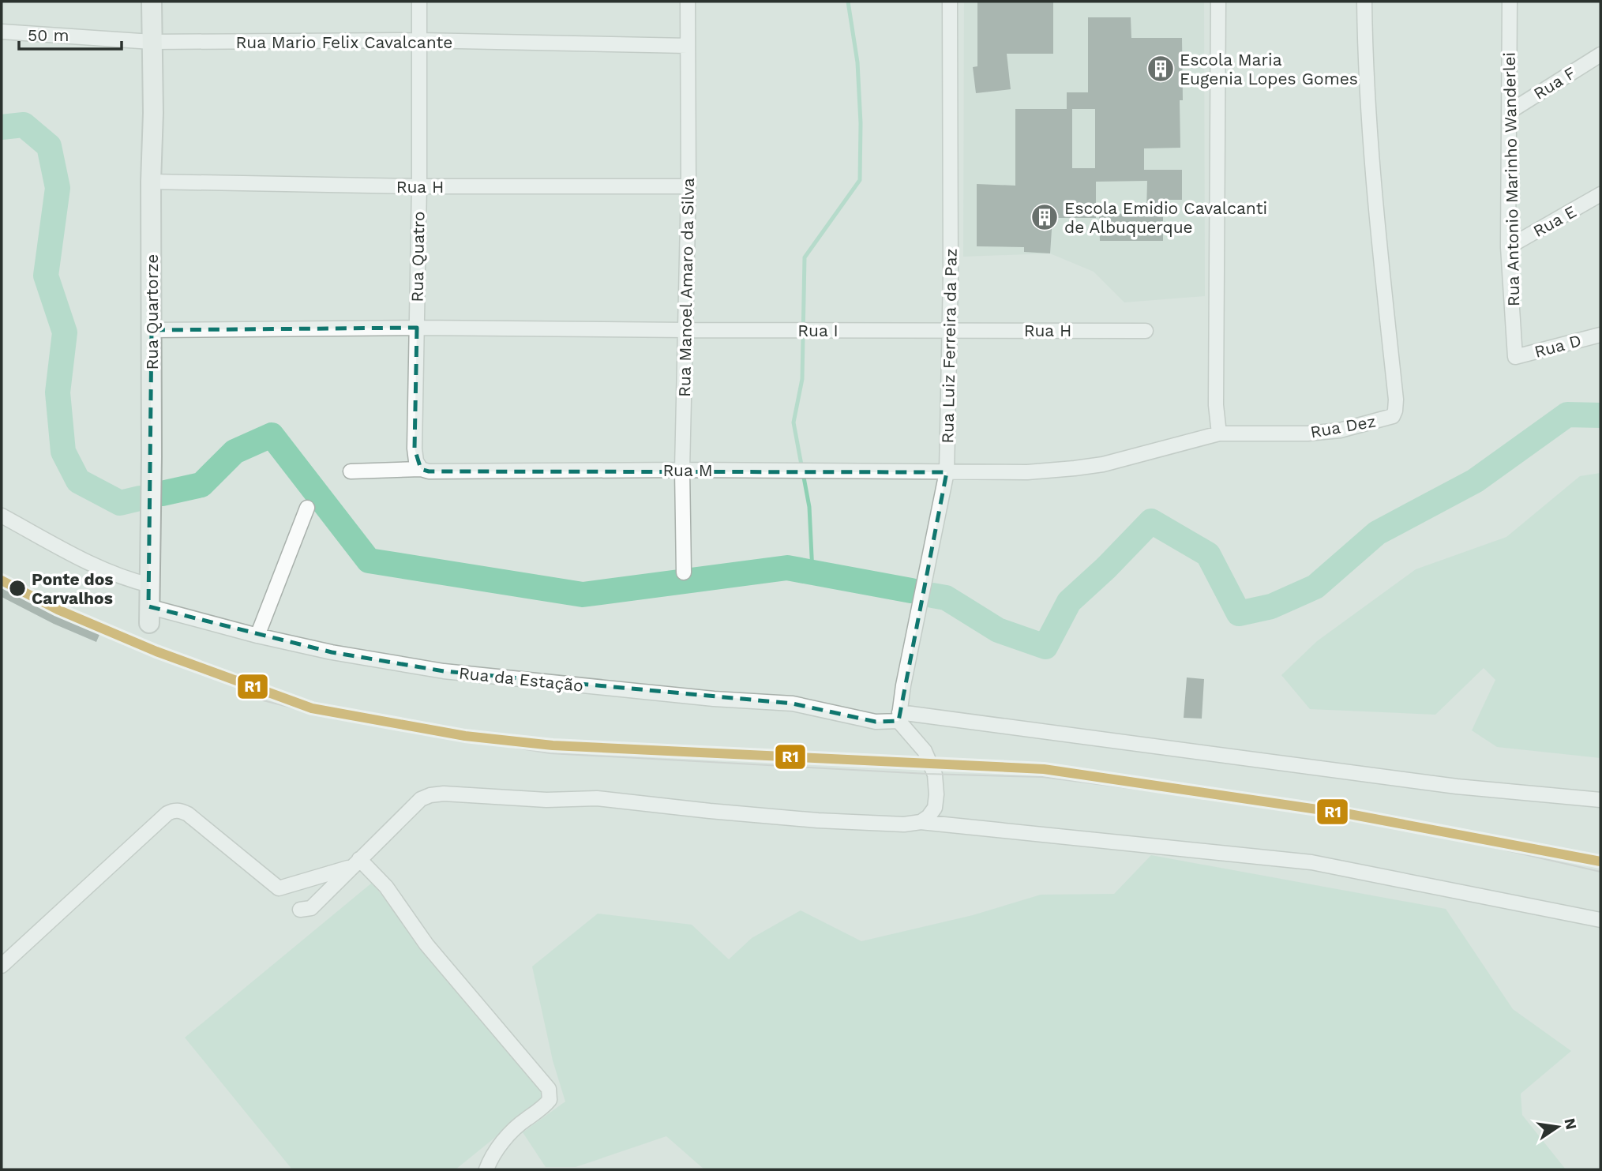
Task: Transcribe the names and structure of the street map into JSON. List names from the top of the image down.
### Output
{
  "streets": {
    "street": [
      "Rua Mario Felix Cavalcante",
      "Rua F",
      "Rua Antonio Marinho Wanderlei",
      "Rua H",
      "Rua E",
      "Rua Quatro",
      "Rua Manoel Amaro da Silva",
      "Rua Quartorze",
      "Rua I",
      "Rua Luiz Ferreira da Paz",
      "Rua D",
      "Rua Dez",
      "Rua M",
      "Rua da Estação"
    ]
  },
  "crossings": [
    ["Rua Mario Felix Cavalcante", "Rua Quatro"],
    ["Rua Mario Felix Cavalcante", "Rua Manoel Amaro da Silva"],
    ["Rua Mario Felix Cavalcante", "Rua Quartorze"],
    ["Rua F", "Rua Antonio Marinho Wanderlei"],
    ["Rua Antonio Marinho Wanderlei", "Rua E"],
    ["Rua Antonio Marinho Wanderlei", "Rua D"],
    ["Rua H", "Rua Quatro"],
    ["Rua H", "Rua Manoel Amaro da Silva"],
    ["Rua H", "Rua Quartorze"],
    ["Rua H", "Rua I"],
    ["Rua H", "Rua Luiz Ferreira da Paz"],
    ["Rua Quatro", "Rua I"],
    ["Rua Quatro", "Rua M"],
    ["Rua Manoel Amaro da Silva", "Rua I"],
    ["Rua Manoel Amaro da Silva", "Rua M"],
    ["Rua Quartorze", "Rua I"],
    ["Rua Quartorze", "Rua da Estação"],
    ["Rua I", "Rua Luiz Ferreira da Paz"],
    ["Rua Luiz Ferreira da Paz", "Rua Dez"],
    ["Rua Luiz Ferreira da Paz", "Rua M"],
    ["Rua Luiz Ferreira da Paz", "Rua da Estação"],
    ["Rua Dez", "Rua M"]
  ],
  "places": {
    "building": ["Escola Maria Eugenia Lopes Gomes", "Escola Emidio Cavalcanti de Albuquerque"],
    "other": ["Ponte dos Carvalhos"]
  },
  "lines": ["transit line R1"],
  "scale_bar": "50 m",
  "north": "right"
}
